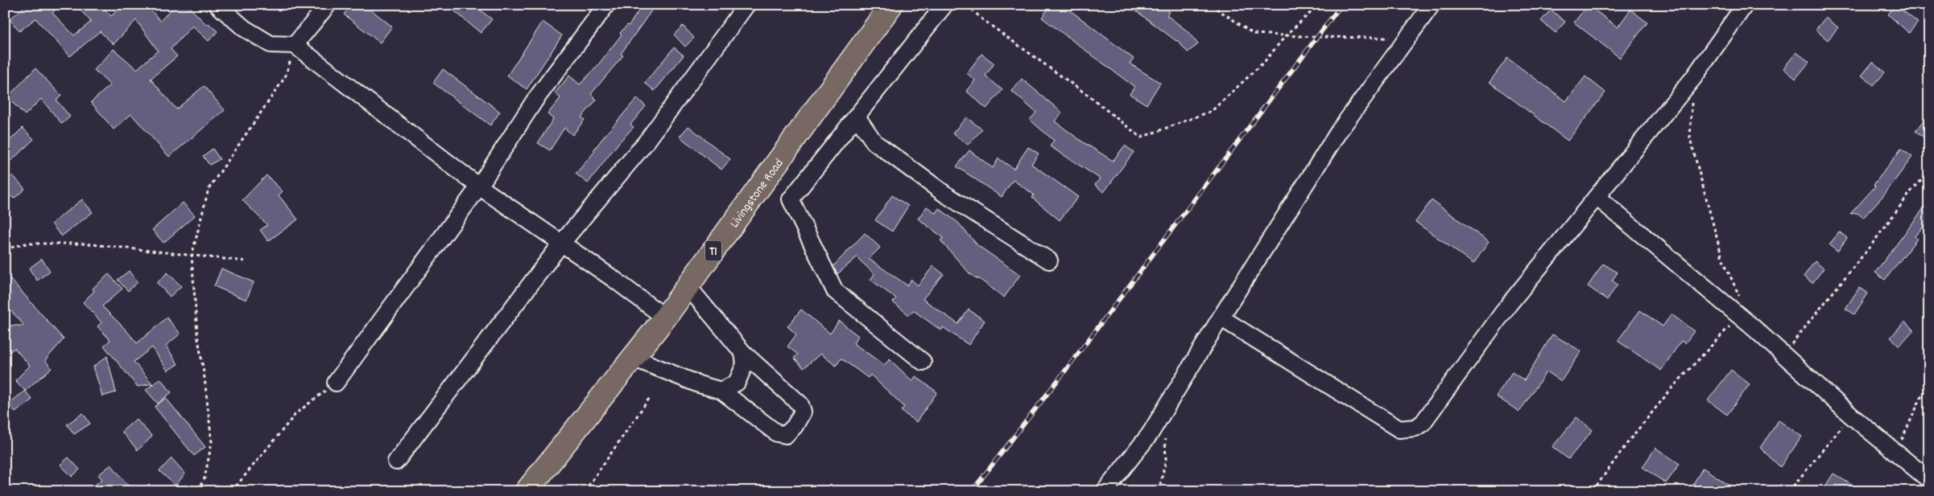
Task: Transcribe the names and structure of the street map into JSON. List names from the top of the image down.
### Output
{
  "streets": {
    "highway": ["Livingstone Road", "T1"]
  }
}
